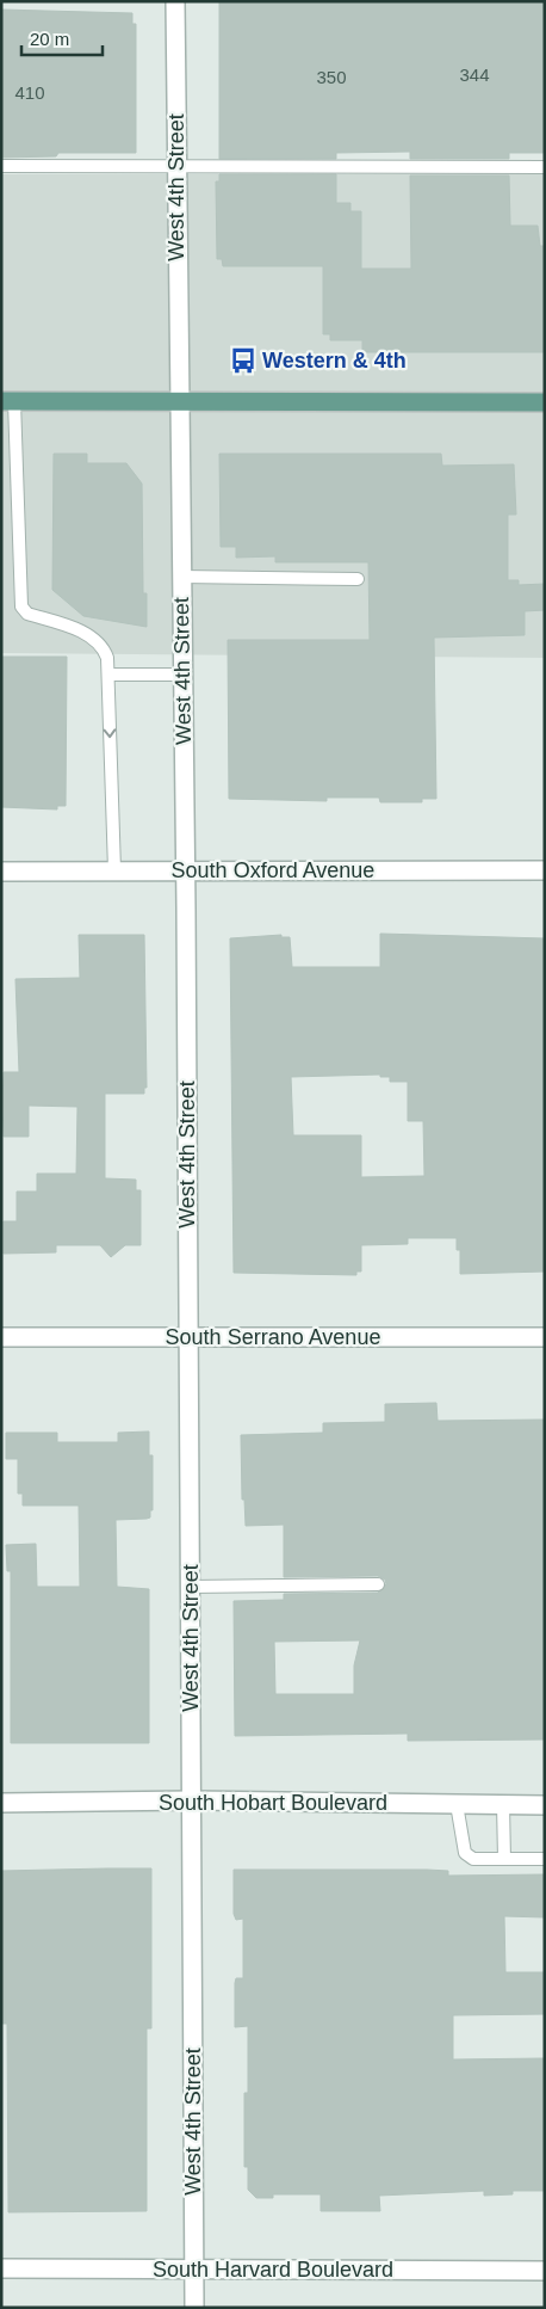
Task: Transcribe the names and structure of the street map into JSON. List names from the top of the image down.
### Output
{
  "streets": {
    "street": [
      "West 4th Street",
      "South Oxford Avenue",
      "South Serrano Avenue",
      "South Hobart Boulevard",
      "South Harvard Boulevard"
    ]
  },
  "crossings": [
    ["West 4th Street", "South Oxford Avenue"],
    ["West 4th Street", "South Serrano Avenue"],
    ["West 4th Street", "South Hobart Boulevard"],
    ["West 4th Street", "South Harvard Boulevard"]
  ],
  "places": {
    "bus stop": ["Western & 4th"]
  },
  "house_numbers": ["344", "350", "410"],
  "scale_bar": "20 m"
}
